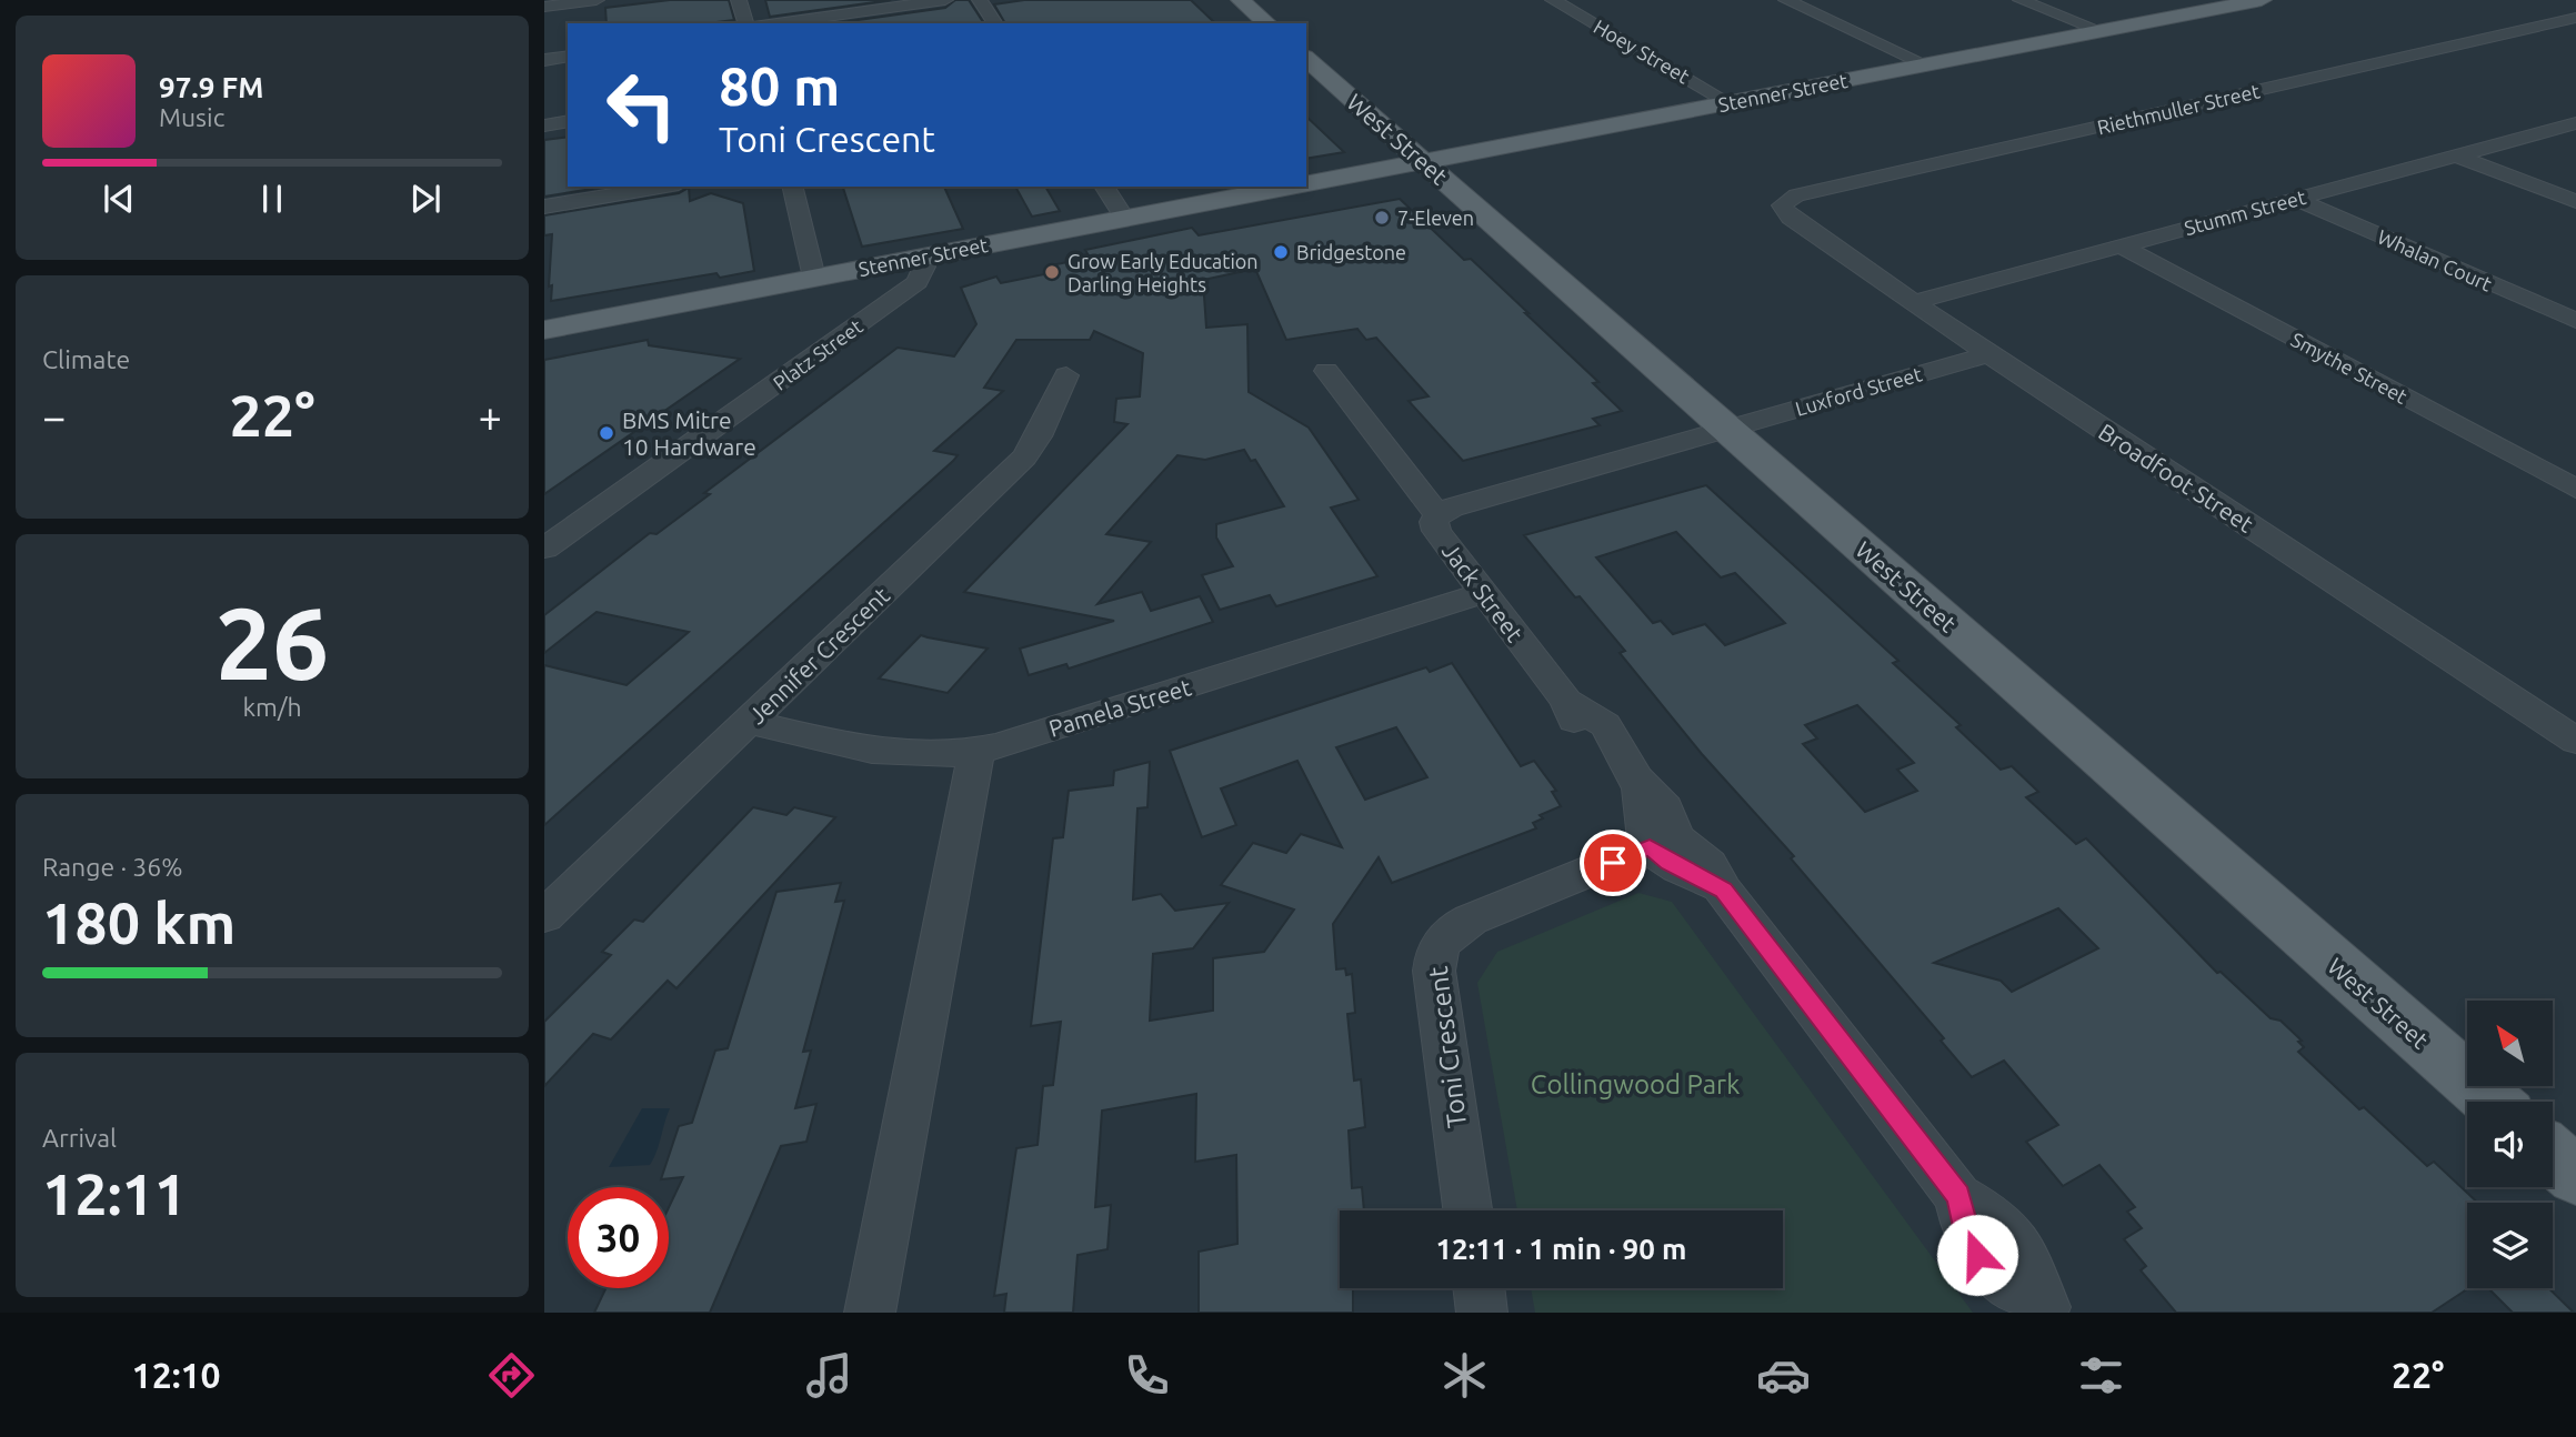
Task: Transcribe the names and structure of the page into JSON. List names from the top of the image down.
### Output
{
  "streets": {
    "main road": ["Stenner Street", "West Street"],
    "street": [
      "Hoey Street",
      "Riethmuller Street",
      "Stumm Street",
      "Whalan Court",
      "Platz Street",
      "Smythe Street",
      "Luxford Street",
      "Broadfoot Street",
      "Jack Street",
      "Jennifer Crescent",
      "Pamela Street",
      "Toni Crescent"
    ]
  },
  "crossings": [
    ["Hoey Street", "Stenner Street"],
    ["Stenner Street", "West Street"],
    ["Stenner Street", "Platz Street"],
    ["Riethmuller Street", "Broadfoot Street"],
    ["West Street", "Luxford Street"],
    ["Stumm Street", "Whalan Court"],
    ["Stumm Street", "Smythe Street"],
    ["Stumm Street", "Broadfoot Street"],
    ["Luxford Street", "Broadfoot Street"],
    ["Jack Street", "Pamela Street"],
    ["Jack Street", "Toni Crescent"],
    ["Jennifer Crescent", "Pamela Street"]
  ],
  "parks": ["Collingwood Park"],
  "places": [
    "7-Eleven",
    "Bridgestone",
    "Grow Early Education Darling Heights",
    "BMS Mitre 10 Hardware"
  ],
  "north": "top left",
  "page": {
    "turn": ["80 m", "Toni Crescent"],
    "song": ["97.9 FM", "Music"],
    "tile": [
      "Climate",
      ["26", "km/h"],
      ["Range · 36%", "180 km"],
      ["Arrival", "12:11"]
    ],
    "heat": ["−", "22°", "+"],
    "limit": "30",
    "trip": "12:11 · 1 min · 90 m",
    "tabs": ["12:10", "22°"]
  }
}
